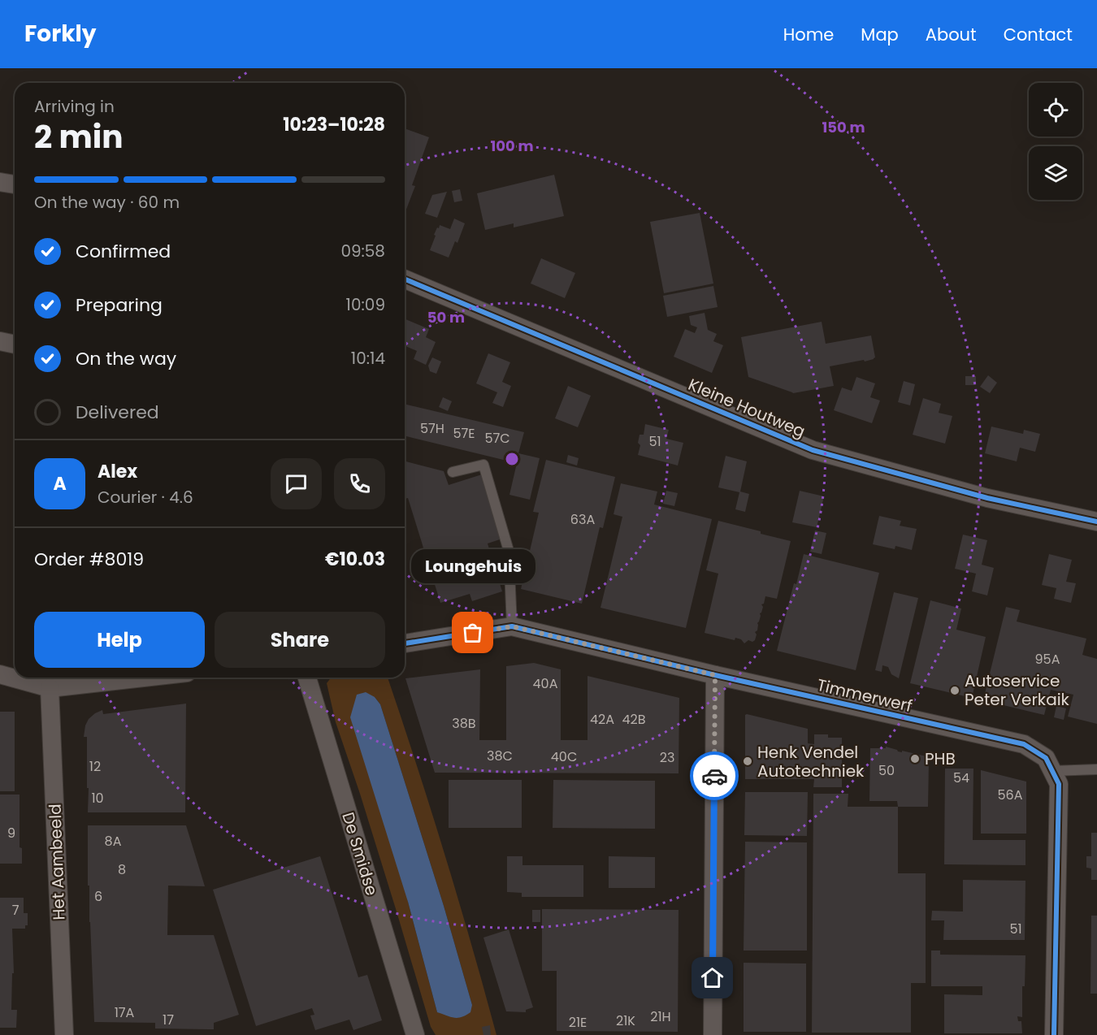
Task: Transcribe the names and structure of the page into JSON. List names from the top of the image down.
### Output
{
  "streets": {
    "street": [
      "Kleine Houtweg",
      "Timmerwerf",
      "De Smidse",
      "Het Aambeeld"
    ]
  },
  "places": [
    "Loungehuis",
    "Autoservice Peter Verkaik",
    "PHB",
    "Henk Vendel Autotechniek"
  ],
  "house_numbers": [
    "57H",
    "57E",
    "57C",
    "51",
    "63A",
    "95A",
    "40A",
    "42A",
    "42B",
    "38B",
    "38C",
    "40C",
    "23",
    "12",
    "50",
    "54",
    "56A",
    "10",
    "9",
    "8A",
    "8",
    "6",
    "7",
    "51",
    "17A",
    "21H",
    "17",
    "21K",
    "21E"
  ],
  "page": {
    "header": "Forkly",
    "nav": [
      "Home",
      "Map",
      "About",
      "Contact"
    ],
    "heading": ["2 min", "Arriving in", "10:23–10:28"],
    "panel": [
      "Alex",
      "Courier · 4.6",
      "Order #8019",
      "€10.03"
    ],
    "bar": "On the way · 60 m",
    "list": [
      ["Confirmed", "09:58"],
      ["Preparing", "10:09"],
      ["On the way", "10:14"],
      "Delivered"
    ],
    "round": "A",
    "bubble": "Loungehuis",
    "buttons": ["Help", "Share"]
  },
  "rings": ["150 m", "100 m", "50 m"]
}
